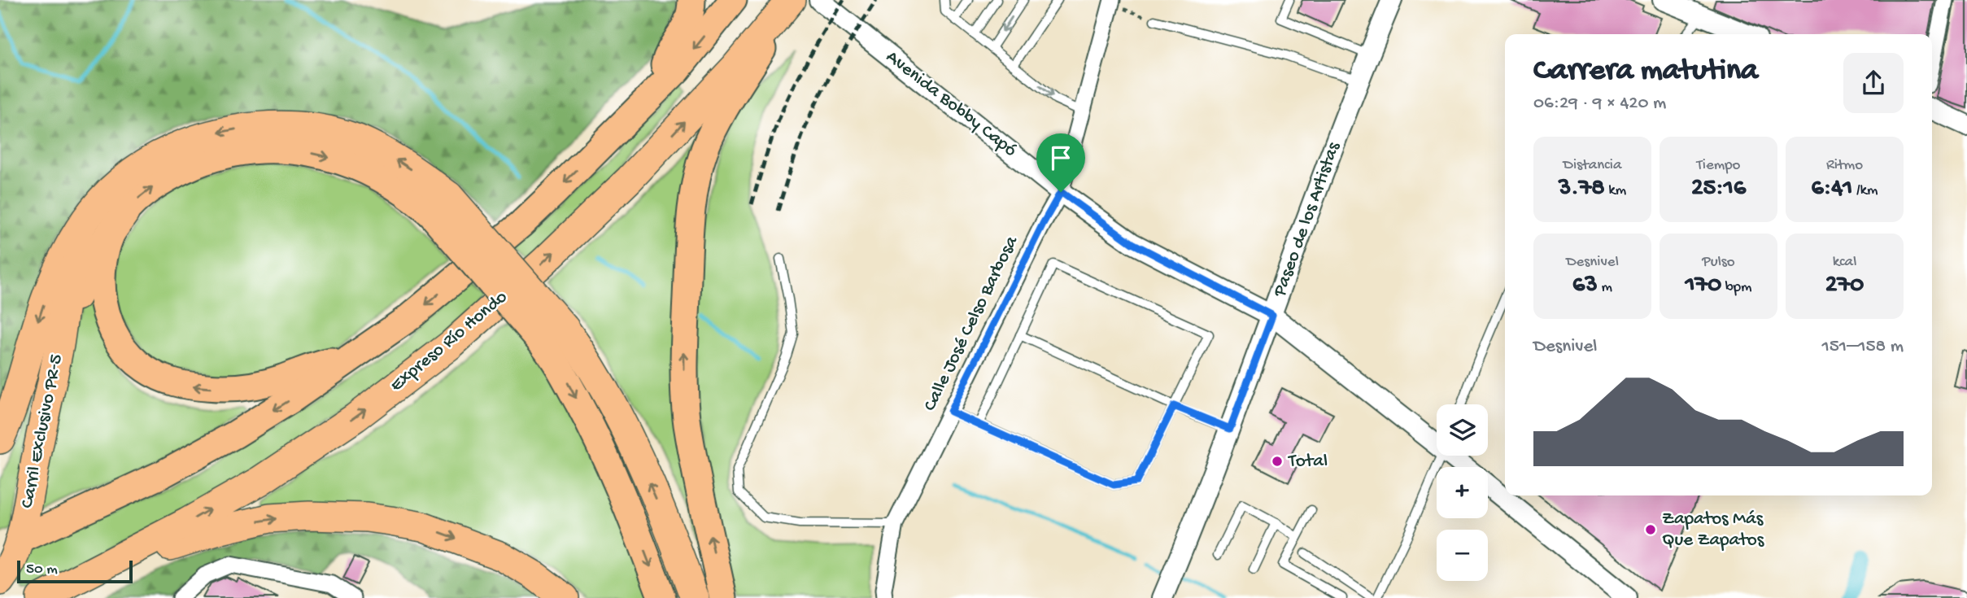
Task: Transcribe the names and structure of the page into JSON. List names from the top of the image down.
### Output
{
  "streets": {
    "highway": ["Expreso Río Hondo", "Carril Exclusivo PR-5"],
    "street": ["Avenida Bobby Capó", "Paseo de los Artistas", "Calle José Celso Barbosa"]
  },
  "crossings": [
    ["Avenida Bobby Capó", "Paseo de los Artistas"],
    ["Avenida Bobby Capó", "Calle José Celso Barbosa"]
  ],
  "places": ["Total", "Zapatos Más Que Zapatos"],
  "scale_bar": "50 m",
  "page": {
    "heading": ["Carrera matutina", "06:29 · 9 × 420 m"],
    "stats": [
      ["Distancia", "3.78 km"],
      ["Tiempo", "25:16"],
      ["Ritmo", "6:41 /km"],
      ["Desnivel", "63 m"],
      ["Pulso", "170 bpm"],
      ["kcal", "270"]
    ],
    "chart": ["Desnivel", "151–158 m"],
    "map_buttons": ["+", "−"],
    "scale": "50 m"
  }
}
